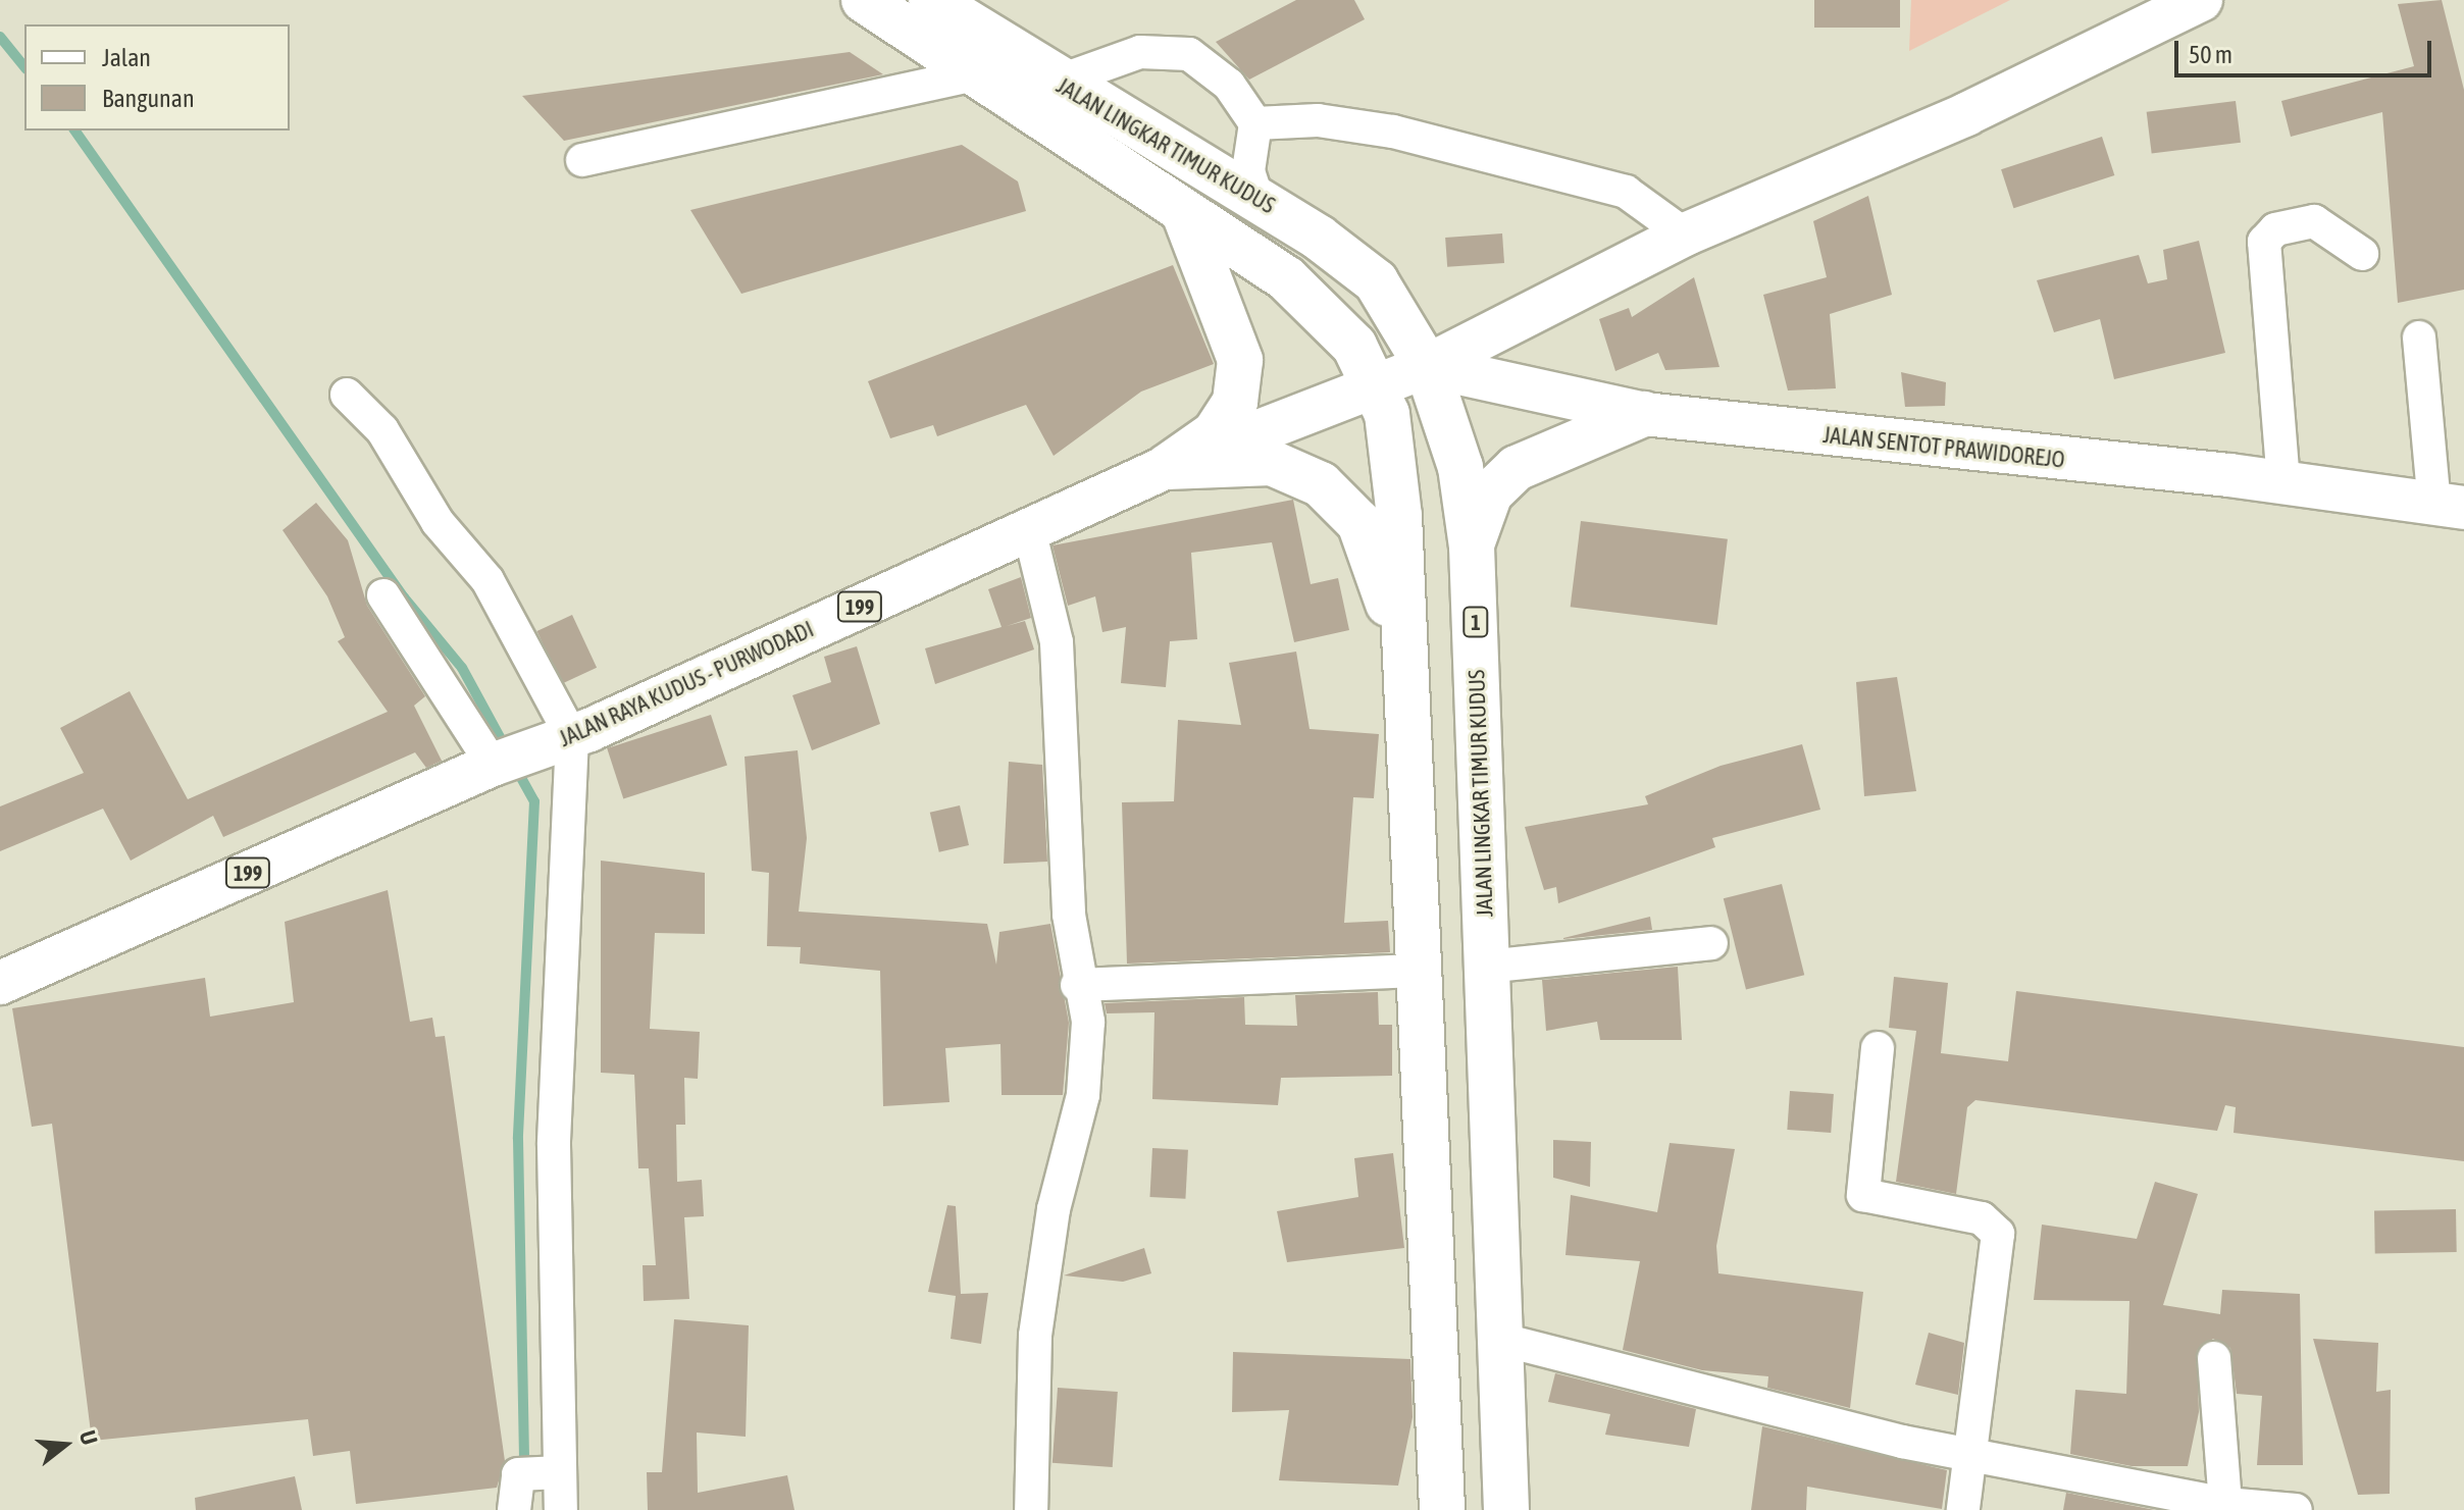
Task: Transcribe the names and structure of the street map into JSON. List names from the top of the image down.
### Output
{
  "streets": {
    "highway": ["JALAN LINGKAR TIMUR KUDUS", "1"],
    "main road": ["JALAN SENTOT PRAWIDOREJO", "199", "JALAN RAYA KUDUS - PURWODADI"]
  },
  "crossings": [
    ["JALAN LINGKAR TIMUR KUDUS", "JALAN SENTOT PRAWIDOREJO"],
    ["JALAN LINGKAR TIMUR KUDUS", "JALAN RAYA KUDUS - PURWODADI"],
    ["JALAN SENTOT PRAWIDOREJO", "JALAN RAYA KUDUS - PURWODADI"]
  ],
  "legend": ["Jalan", "Bangunan"],
  "scale_bar": "50 m",
  "north": "right"
}
